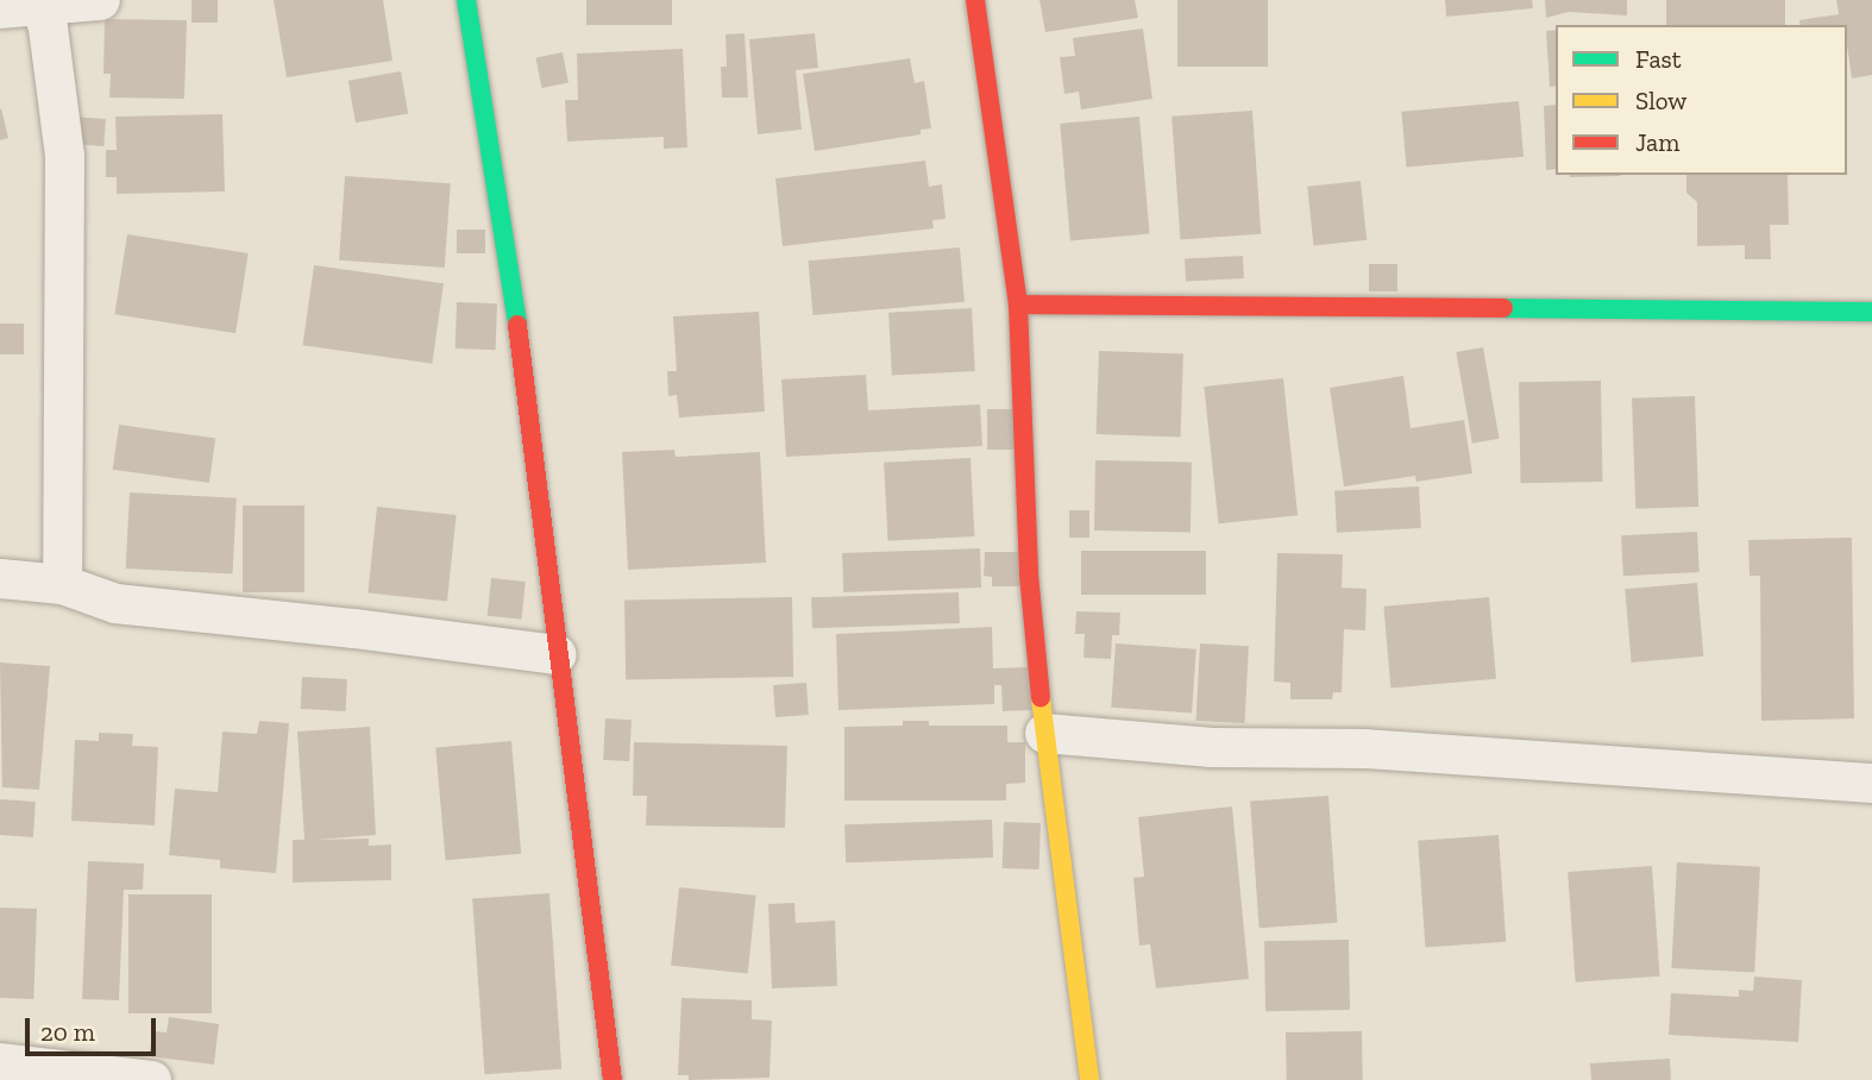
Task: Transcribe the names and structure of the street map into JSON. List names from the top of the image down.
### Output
{
  "legend": ["Fast", "Slow", "Jam"],
  "scale_bar": "20 m"
}
